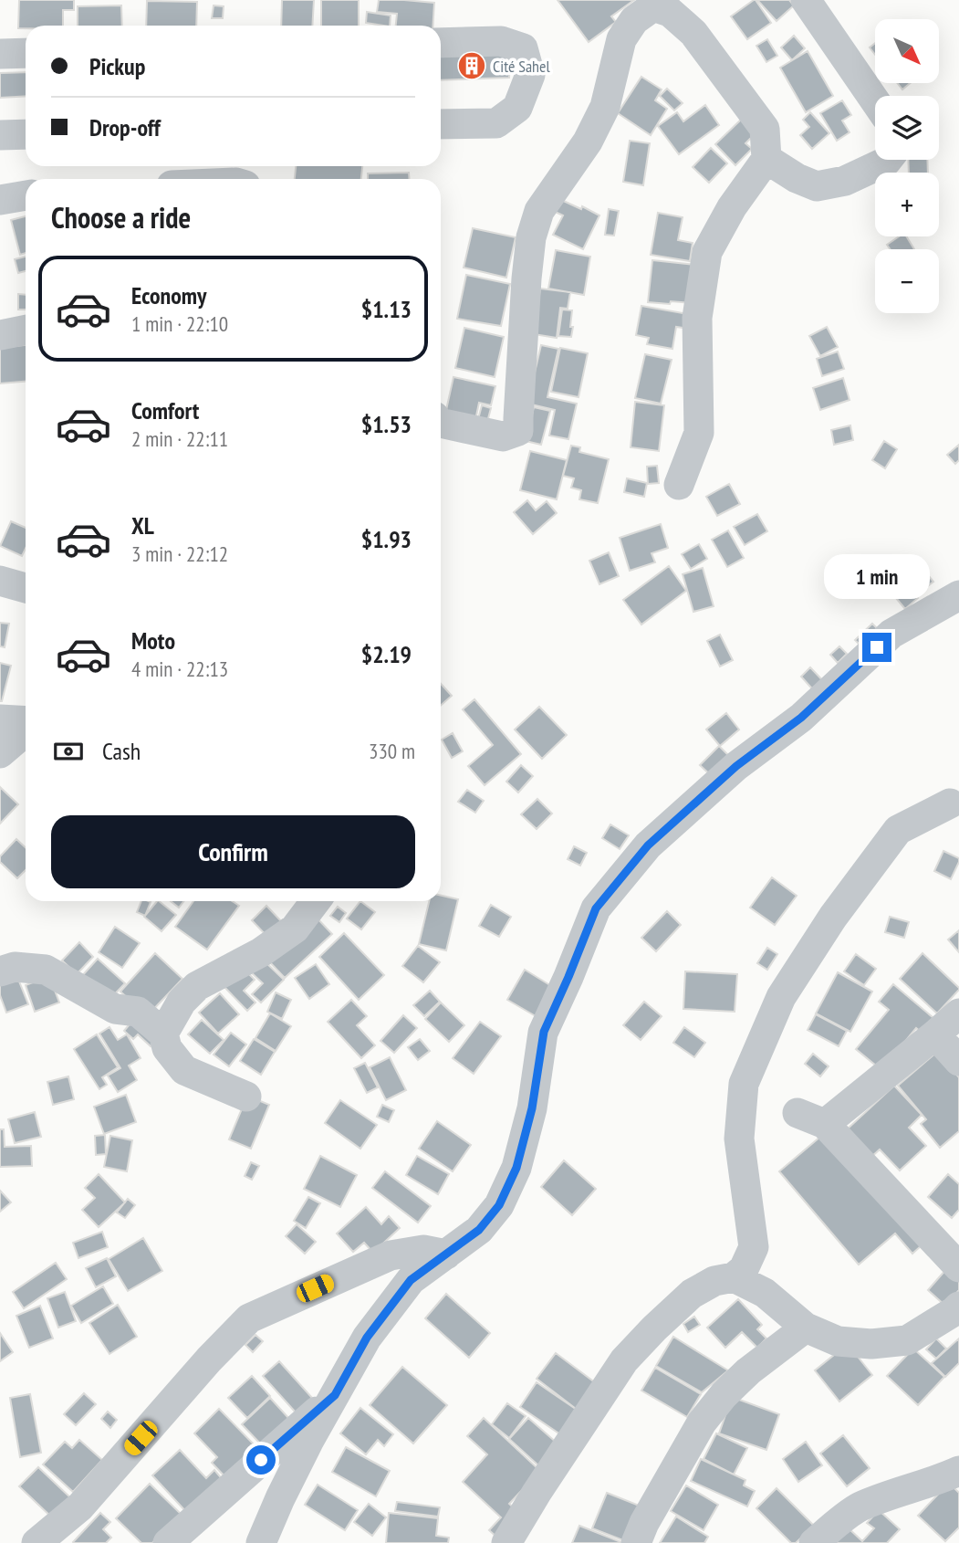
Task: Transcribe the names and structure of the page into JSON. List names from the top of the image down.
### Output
{
  "places": {
    "building": ["Cité Sahel"]
  },
  "north": "bottom right",
  "page": {
    "map_buttons": ["+", "−"],
    "banner": ["Pickup", "Drop-off"],
    "heading": "Choose a ride",
    "list": [
      {
        "name": "Economy",
        "note": "1 min · 22:10",
        "value": "$1.13"
      },
      {
        "name": "Comfort",
        "note": "2 min · 22:11",
        "value": "$1.53"
      },
      {
        "name": "XL",
        "note": "3 min · 22:12",
        "value": "$1.93"
      },
      {
        "name": "Moto",
        "note": "4 min · 22:13",
        "value": "$2.19"
      }
    ],
    "bubble": "1 min",
    "pay": ["Cash", "330 m"],
    "buttons": "Confirm"
  }
}
